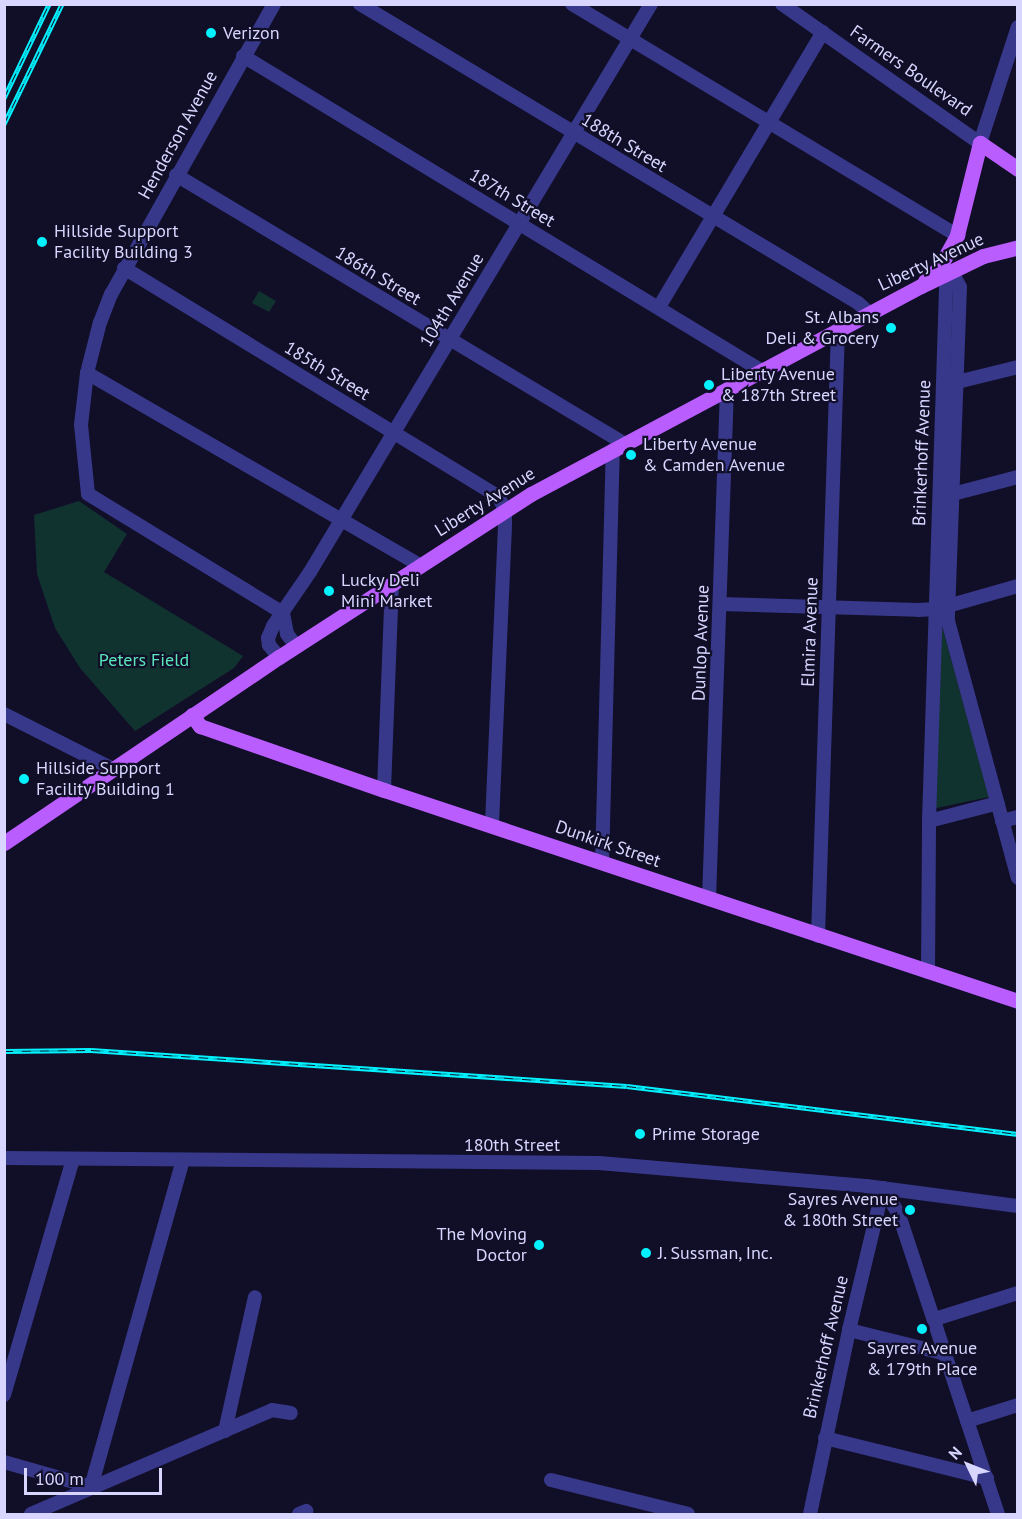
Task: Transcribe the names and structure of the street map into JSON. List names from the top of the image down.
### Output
{
  "streets": {
    "main road": ["Farmers Boulevard", "Liberty Avenue", "Dunkirk Street"],
    "street": [
      "Henderson Avenue",
      "188th Street",
      "187th Street",
      "186th Street",
      "104th Avenue",
      "185th Street",
      "Brinkerhoff Avenue",
      "Elmira Avenue",
      "Dunlop Avenue",
      "180th Street"
    ]
  },
  "crossings": [
    ["Henderson Avenue", "187th Street"],
    ["Henderson Avenue", "186th Street"],
    ["Henderson Avenue", "104th Avenue"],
    ["Henderson Avenue", "185th Street"],
    ["188th Street", "Liberty Avenue"],
    ["188th Street", "104th Avenue"],
    ["187th Street", "Liberty Avenue"],
    ["187th Street", "104th Avenue"],
    ["Liberty Avenue", "186th Street"],
    ["Liberty Avenue", "104th Avenue"],
    ["Liberty Avenue", "185th Street"],
    ["Liberty Avenue", "Brinkerhoff Avenue"],
    ["Liberty Avenue", "Elmira Avenue"],
    ["Liberty Avenue", "Dunlop Avenue"],
    ["Liberty Avenue", "Dunkirk Street"],
    ["186th Street", "104th Avenue"],
    ["104th Avenue", "185th Street"],
    ["Brinkerhoff Avenue", "Dunkirk Street"],
    ["Brinkerhoff Avenue", "180th Street"],
    ["Elmira Avenue", "Dunkirk Street"],
    ["Dunlop Avenue", "Dunkirk Street"]
  ],
  "parks": ["Peters Field"],
  "places": [
    "Verizon",
    "Hillside Support Facility Building 3",
    "St. Albans Deli & Grocery",
    "Liberty Avenue & 187th Street",
    "Liberty Avenue & Camden Avenue",
    "Lucky Deli Mini Market",
    "Hillside Support Facility Building 1",
    "Prime Storage",
    "Sayres Avenue & 180th Street",
    "The Moving Doctor",
    "J. Sussman, Inc.",
    "Sayres Avenue & 179th Place"
  ],
  "scale_bar": "100 m",
  "north": "top left"
}
